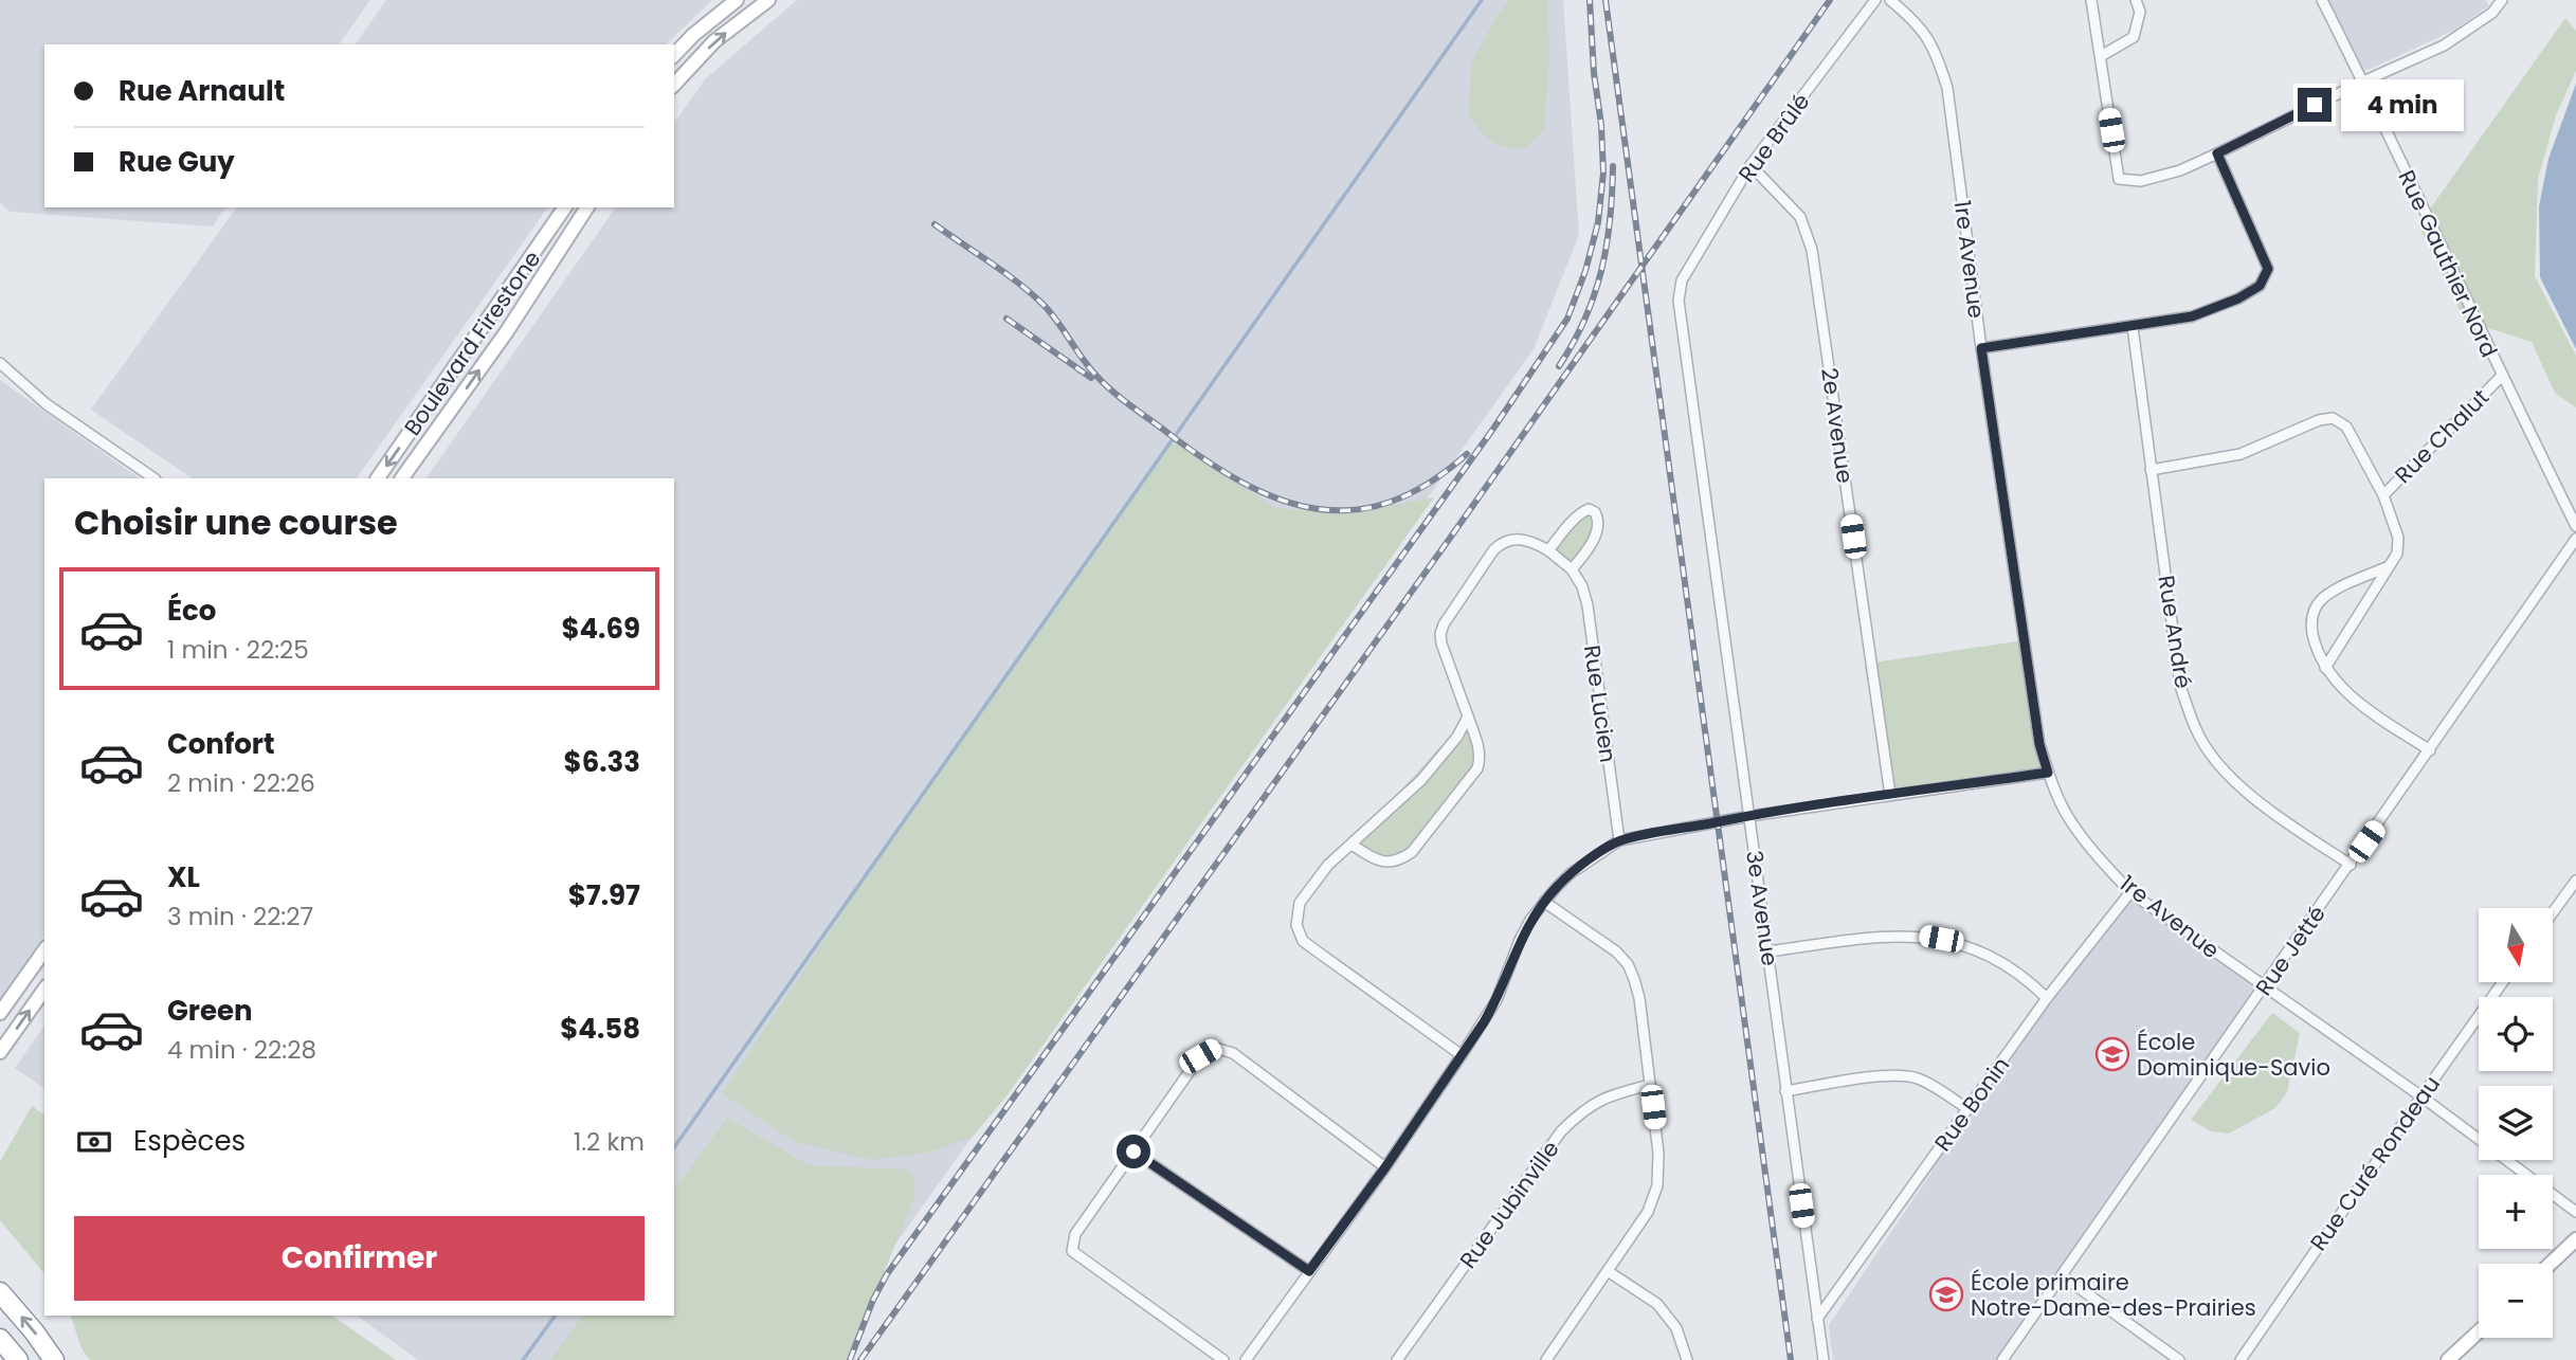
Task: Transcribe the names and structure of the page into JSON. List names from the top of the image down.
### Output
{
  "streets": {
    "main road": ["Boulevard Firestone"],
    "street": [
      "Rue Brûlé",
      "1re Avenue",
      "Rue Gauthier Nord",
      "2e Avenue",
      "Rue Chalut",
      "Rue André",
      "Rue Lucien",
      "3e Avenue",
      "Rue Jetté",
      "Rue Bonin",
      "Rue Curé Rondeau",
      "Rue Jubinville"
    ]
  },
  "crossings": [
    ["Rue Brûlé", "2e Avenue"],
    ["Rue Brûlé", "3e Avenue"],
    ["1re Avenue", "Rue Jetté"],
    ["1re Avenue", "Rue Bonin"],
    ["1re Avenue", "Rue Curé Rondeau"],
    ["Rue Gauthier Nord", "Rue Chalut"],
    ["Rue André", "Rue Jetté"],
    ["3e Avenue", "Rue Bonin"]
  ],
  "places": {
    "school or university": ["École Dominique-Savio", "École primaire Notre-Dame-des-Prairies"]
  },
  "north": "bottom",
  "page": {
    "banner": ["Rue Arnault", "Rue Guy"],
    "bubble": "4 min",
    "heading": "Choisir une course",
    "list": [
      {
        "name": "Éco",
        "note": "1 min · 22:25",
        "value": "$4.69"
      },
      {
        "name": "Confort",
        "note": "2 min · 22:26",
        "value": "$6.33"
      },
      {
        "name": "XL",
        "note": "3 min · 22:27",
        "value": "$7.97"
      },
      {
        "name": "Green",
        "note": "4 min · 22:28",
        "value": "$4.58"
      }
    ],
    "map_buttons": ["+", "−"],
    "pay": ["Espèces", "1.2 km"],
    "buttons": "Confirmer"
  }
}
